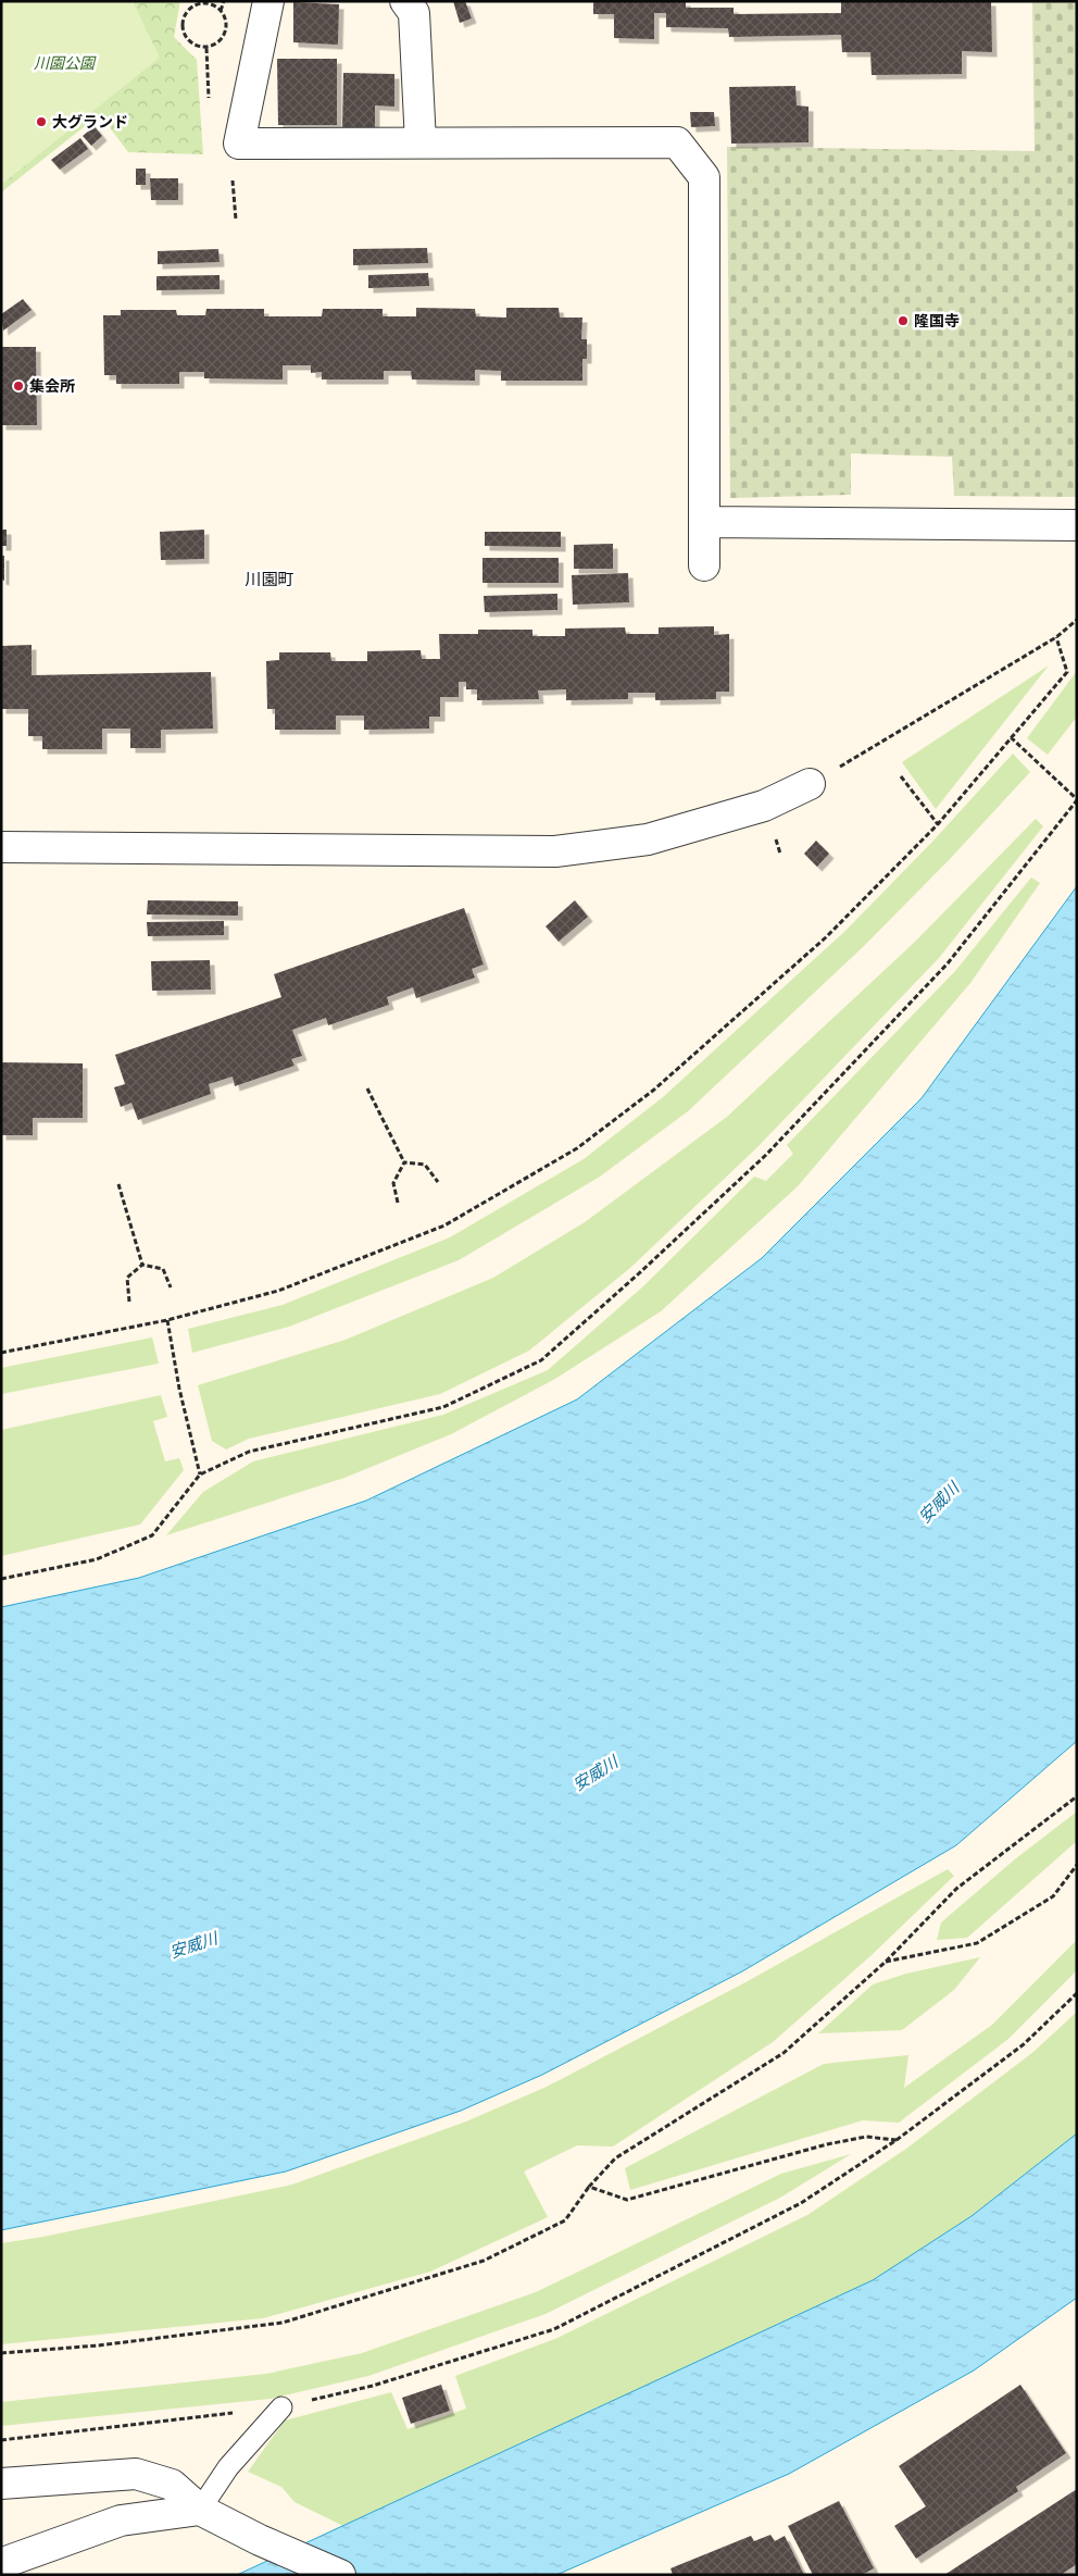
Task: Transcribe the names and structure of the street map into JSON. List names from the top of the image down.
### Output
{
  "districts": ["川園町"],
  "water": ["安威川"],
  "parks": ["川園公園"],
  "places": ["大グランド", "隆国寺", "集会所"]
}
